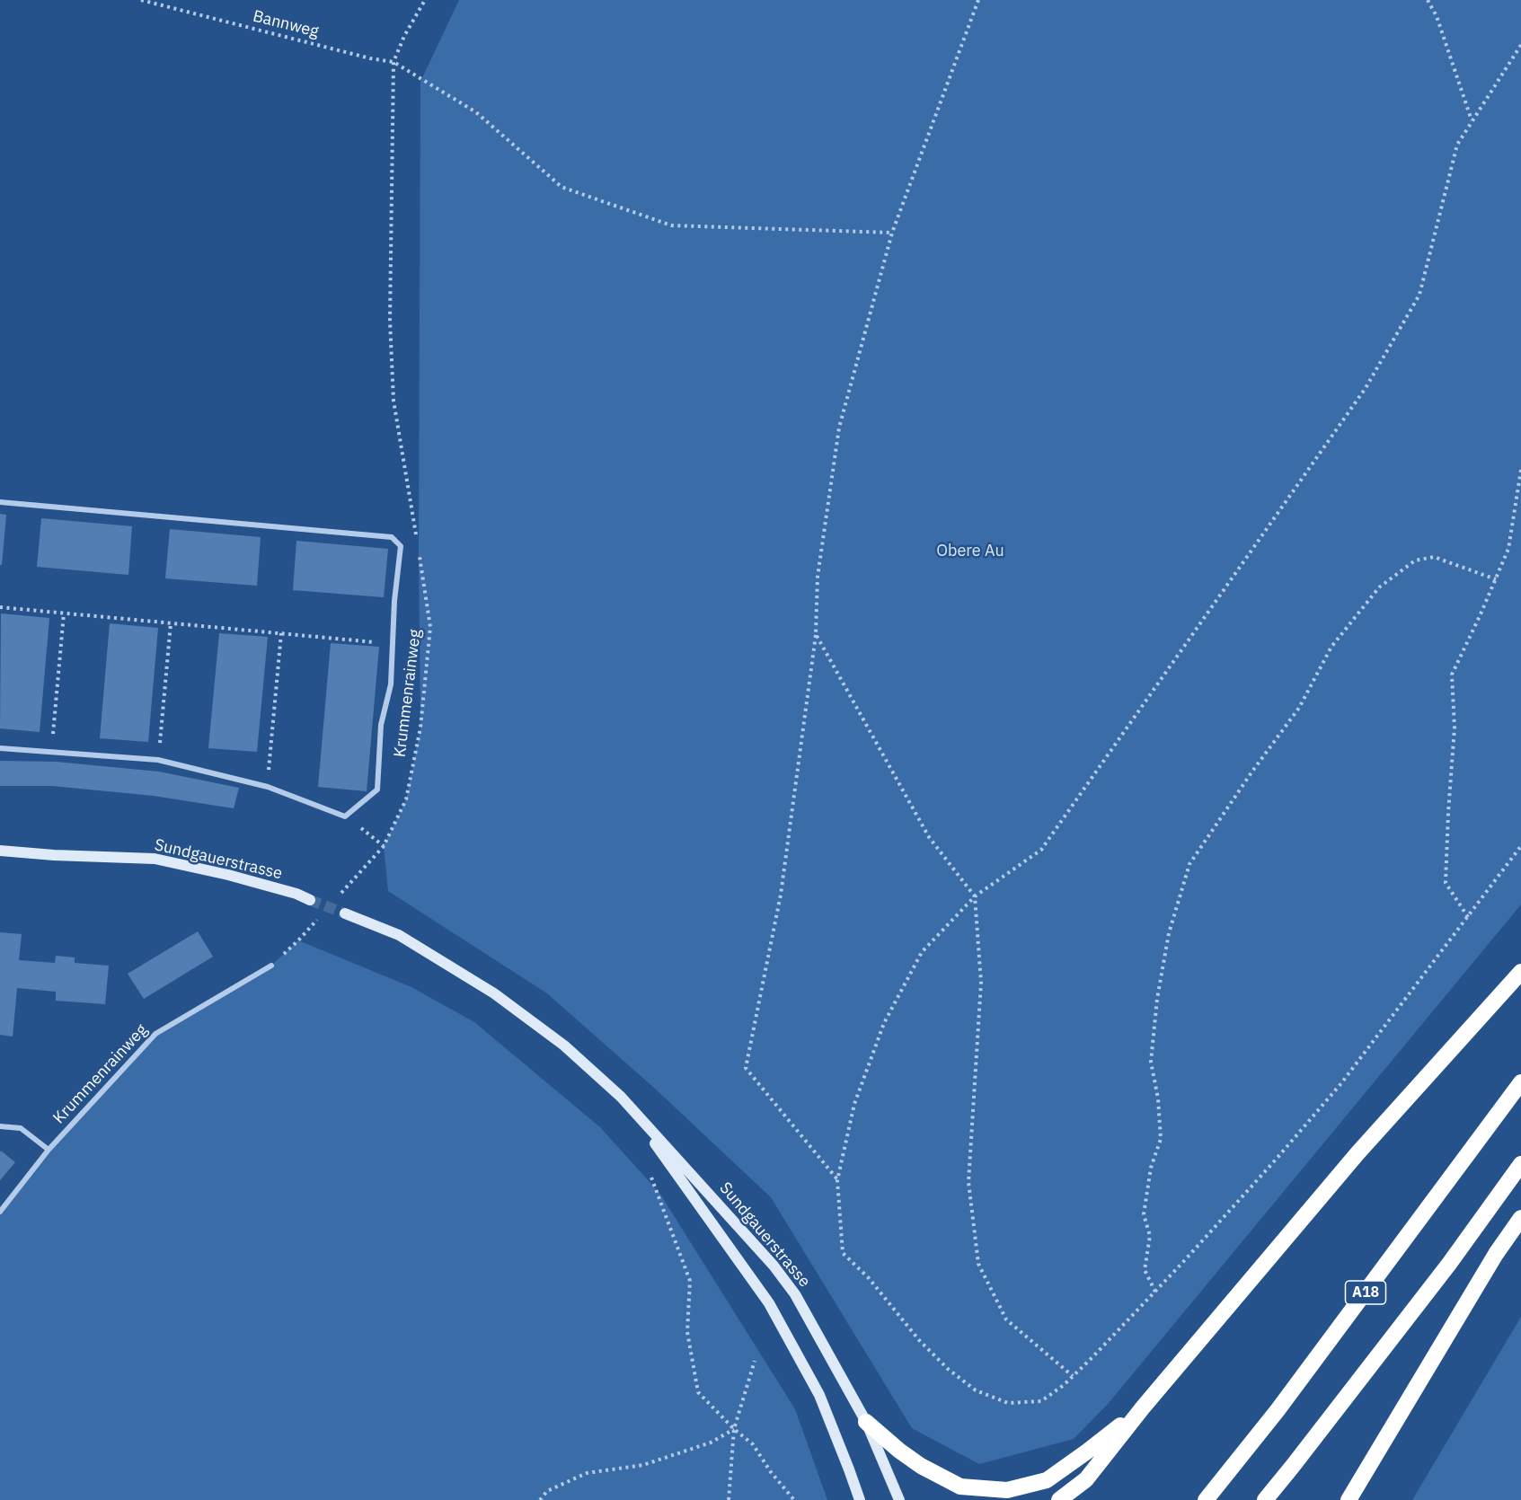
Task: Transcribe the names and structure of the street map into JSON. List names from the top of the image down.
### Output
{
  "streets": {
    "highway": ["A18"],
    "main road": ["Sundgauerstrasse"],
    "street": ["Krummenrainweg"],
    "path": ["Bannweg"]
  },
  "parks": ["Obere Au"]
}
